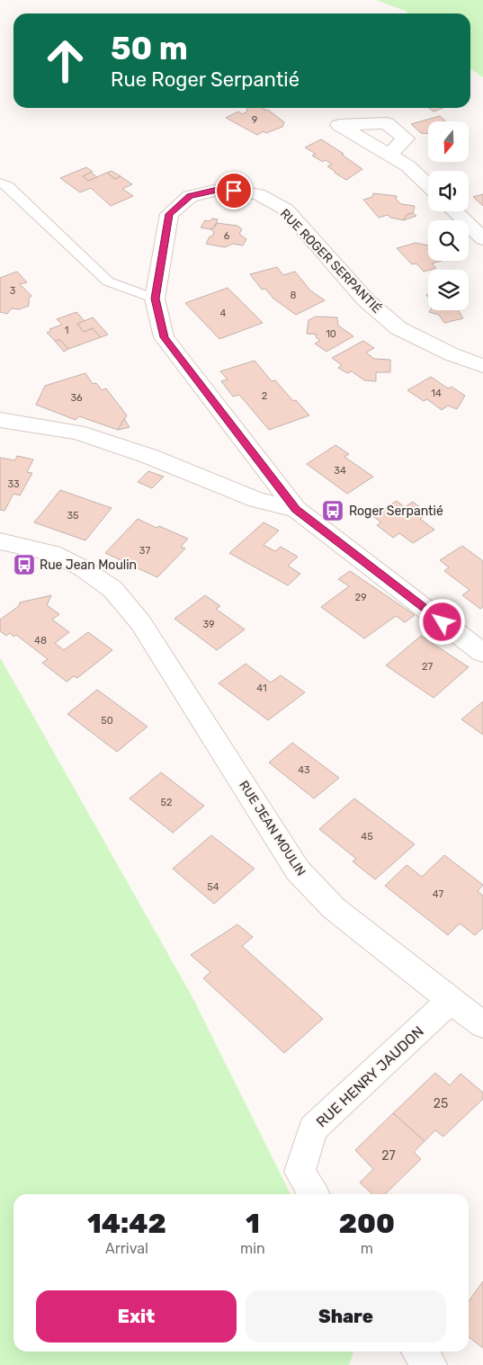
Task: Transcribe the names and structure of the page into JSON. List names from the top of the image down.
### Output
{
  "streets": {
    "street": ["RUE ROGER SERPANTIÉ", "RUE JEAN MOULIN", "RUE HENRY JAUDON"]
  },
  "crossings": [
    ["RUE JEAN MOULIN", "RUE HENRY JAUDON"]
  ],
  "places": {
    "bus stop": ["Roger Serpantié", "Rue Jean Moulin"]
  },
  "house_numbers": [
    "9",
    "6",
    "3",
    "8",
    "4",
    "1",
    "10",
    "14",
    "2",
    "36",
    "34",
    "33",
    "35",
    "37",
    "29",
    "39",
    "48",
    "27",
    "41",
    "50",
    "43",
    "52",
    "45",
    "54",
    "47",
    "25",
    "27"
  ],
  "north": "bottom",
  "page": {
    "turn": ["50 m", "Rue Roger Serpantié"],
    "eta": [
      "14:42",
      "Arrival",
      "1",
      "min",
      "200",
      "m"
    ],
    "buttons": ["Exit", "Share"]
  }
}
